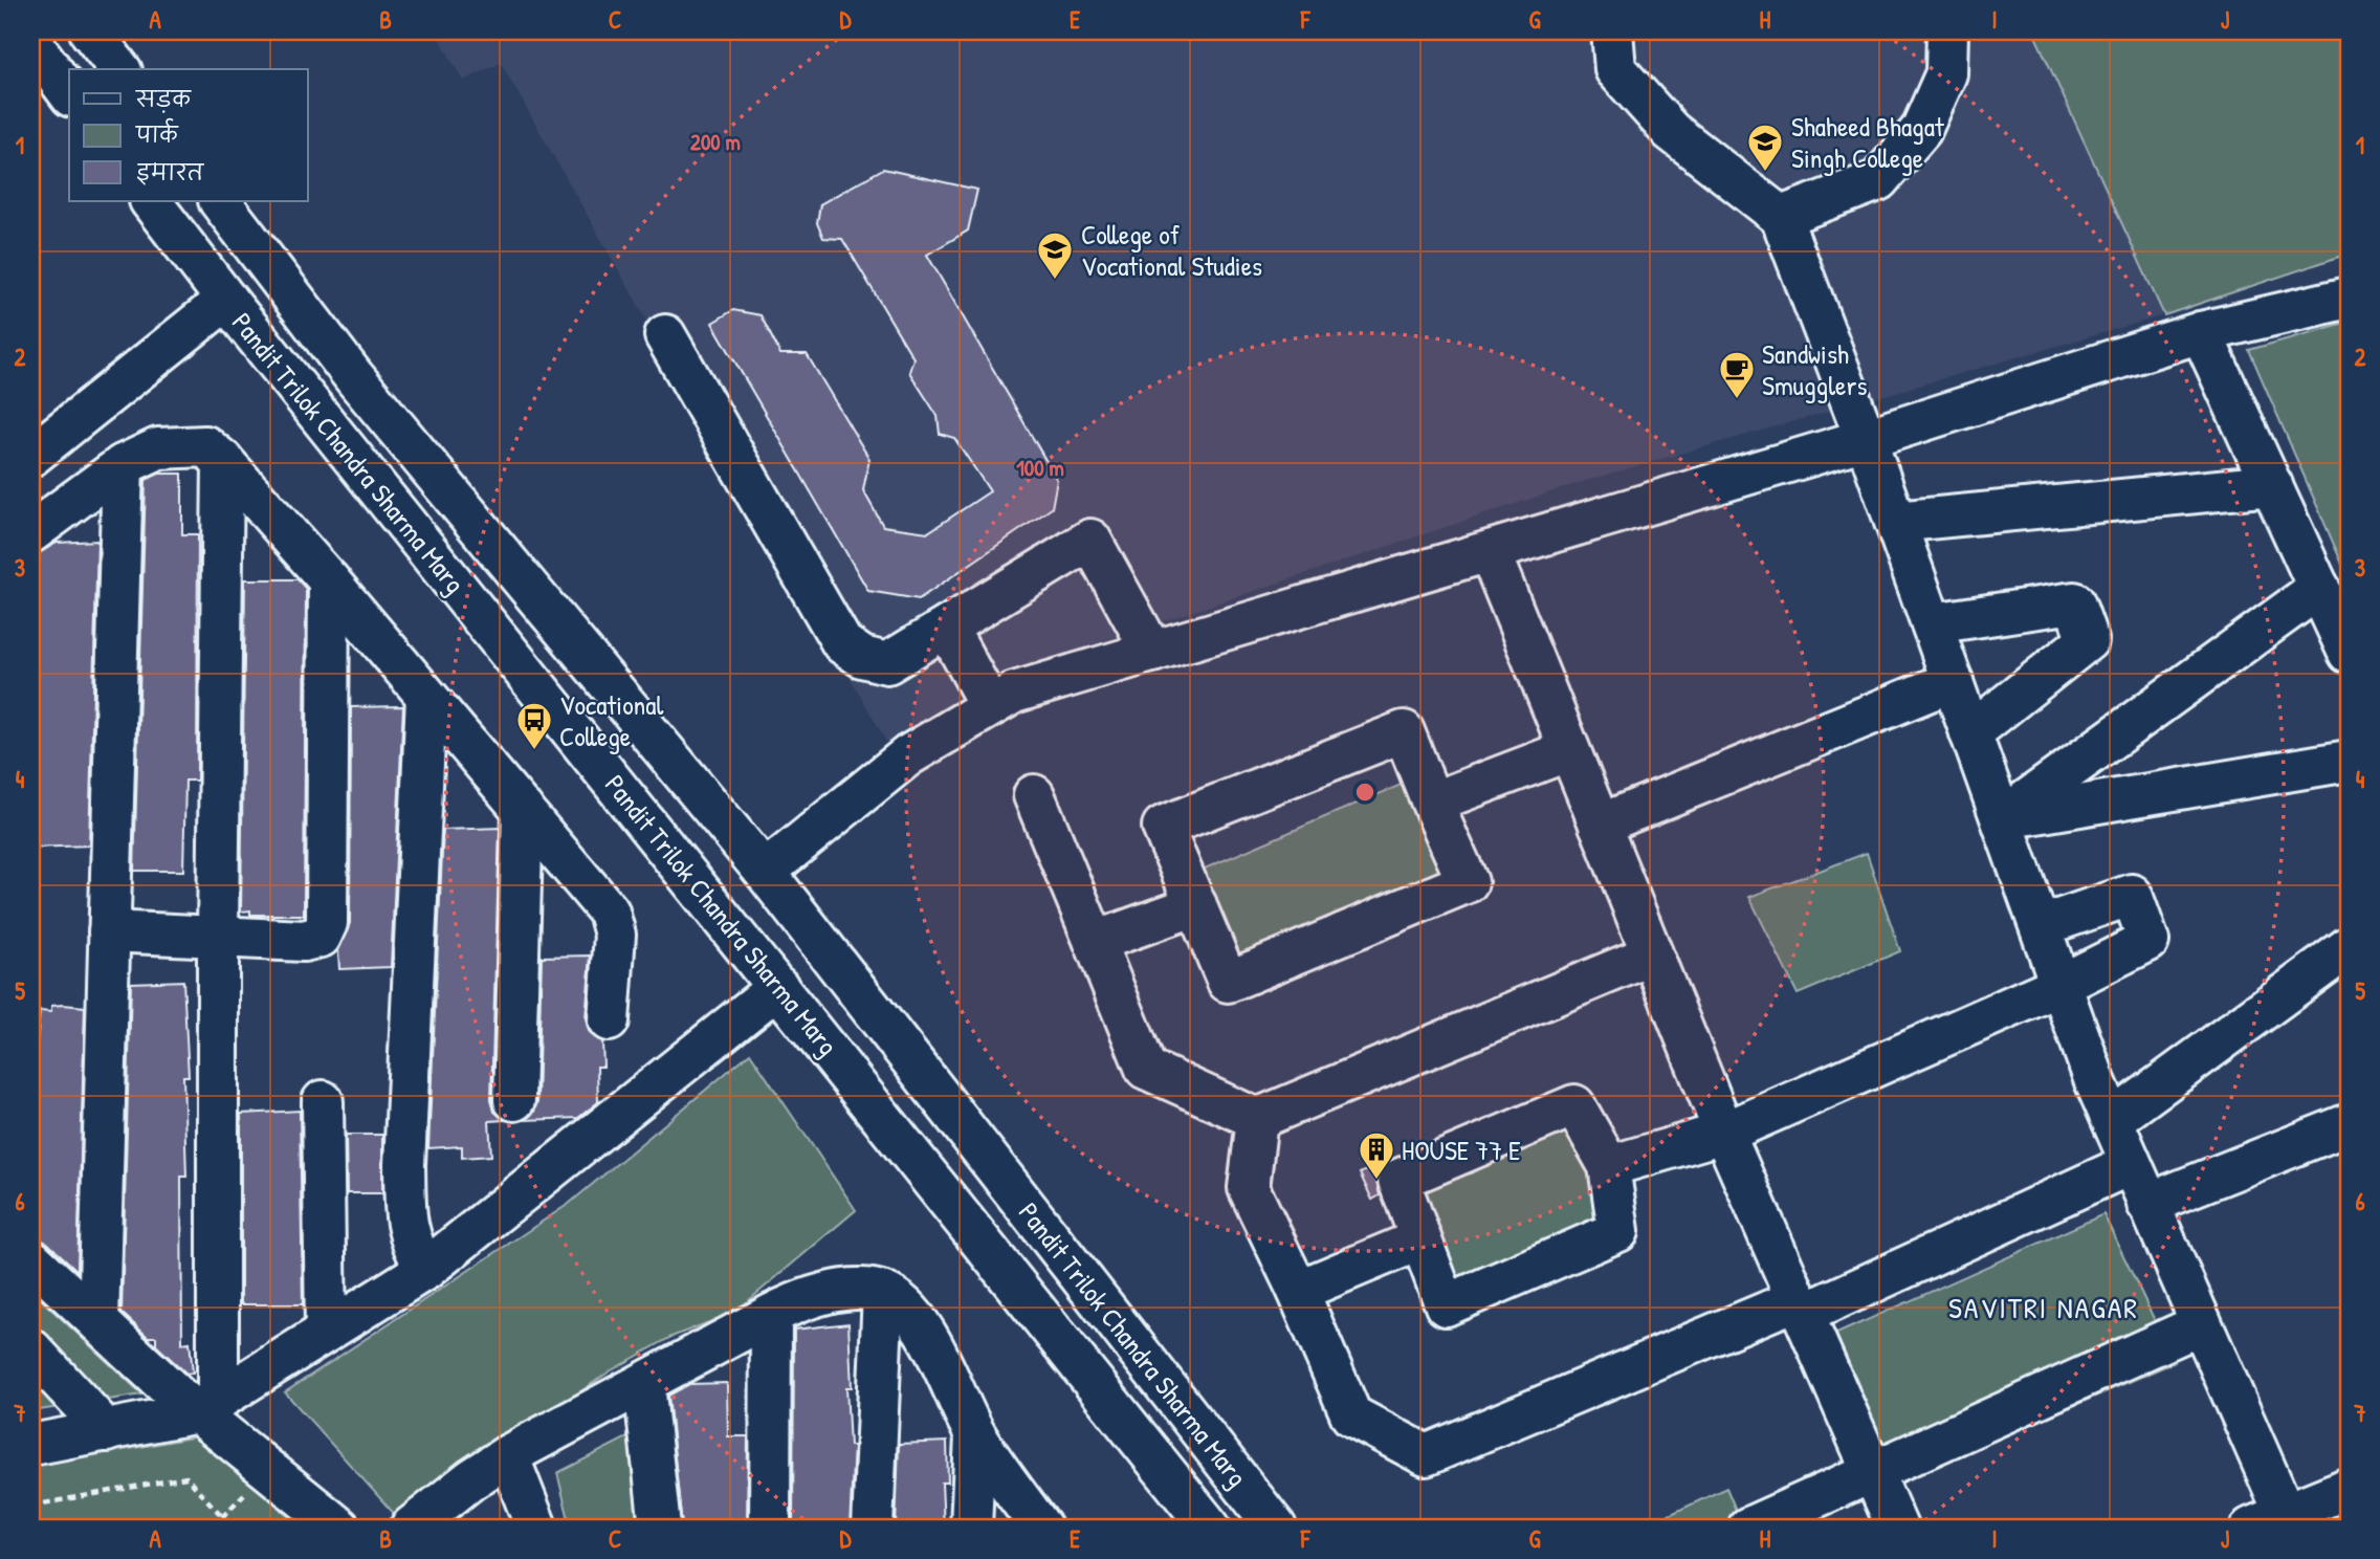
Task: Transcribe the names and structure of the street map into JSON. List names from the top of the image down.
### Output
{
  "streets": {
    "street": ["Pandit Trilok Chandra Sharma Marg"]
  },
  "districts": ["SAVITRI NAGAR"],
  "places": {
    "school or university": ["Shaheed Bhagat Singh College", "College of Vocational Studies"],
    "cafe": ["Sandwish Smugglers"],
    "bus stop": ["Vocational College"],
    "building": ["HOUSE 77 E"]
  },
  "legend": ["सड़क", "पार्क", "इमारत"],
  "grid": {
    "columns": [
      "A",
      "B",
      "C",
      "D",
      "E",
      "F",
      "G",
      "H",
      "I",
      "J"
    ],
    "rows": [
      "1",
      "2",
      "3",
      "4",
      "5",
      "6",
      "7"
    ]
  },
  "rings": ["200 m", "100 m"]
}
